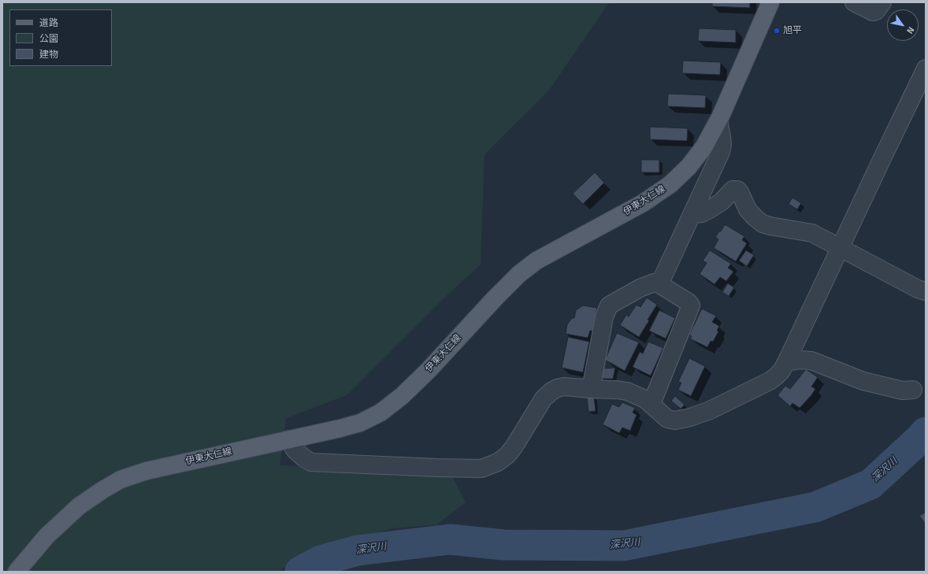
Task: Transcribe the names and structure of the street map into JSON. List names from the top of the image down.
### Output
{
  "streets": {
    "main road": ["伊東大仁線"]
  },
  "water": ["深沢川"],
  "places": ["旭平"],
  "legend": ["道路", "公園", "建物"],
  "north": "bottom right"
}
